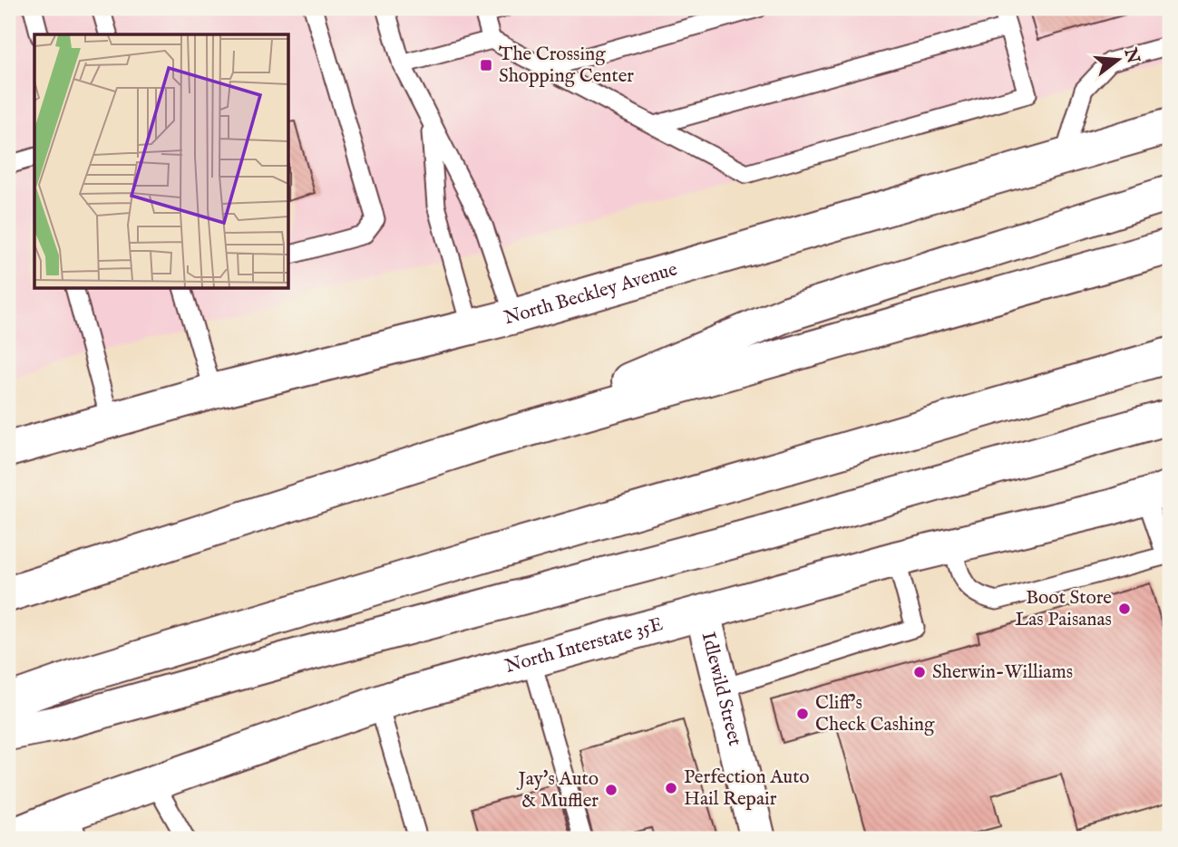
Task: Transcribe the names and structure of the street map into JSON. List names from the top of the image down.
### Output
{
  "streets": {
    "main road": ["North Beckley Avenue", "North Interstate 35E", "Idlewild Street"]
  },
  "crossings": [
    ["North Interstate 35E", "Idlewild Street"]
  ],
  "places": {
    "transit": ["The Crossing Shopping Center"],
    "other": [
      "Boot Store Las Paisanas",
      "Sherwin-Williams",
      "Cliff's Check Cashing",
      "Perfection Auto Hail Repair",
      "Jay's Auto & Muffler"
    ]
  },
  "north": "right"
}
